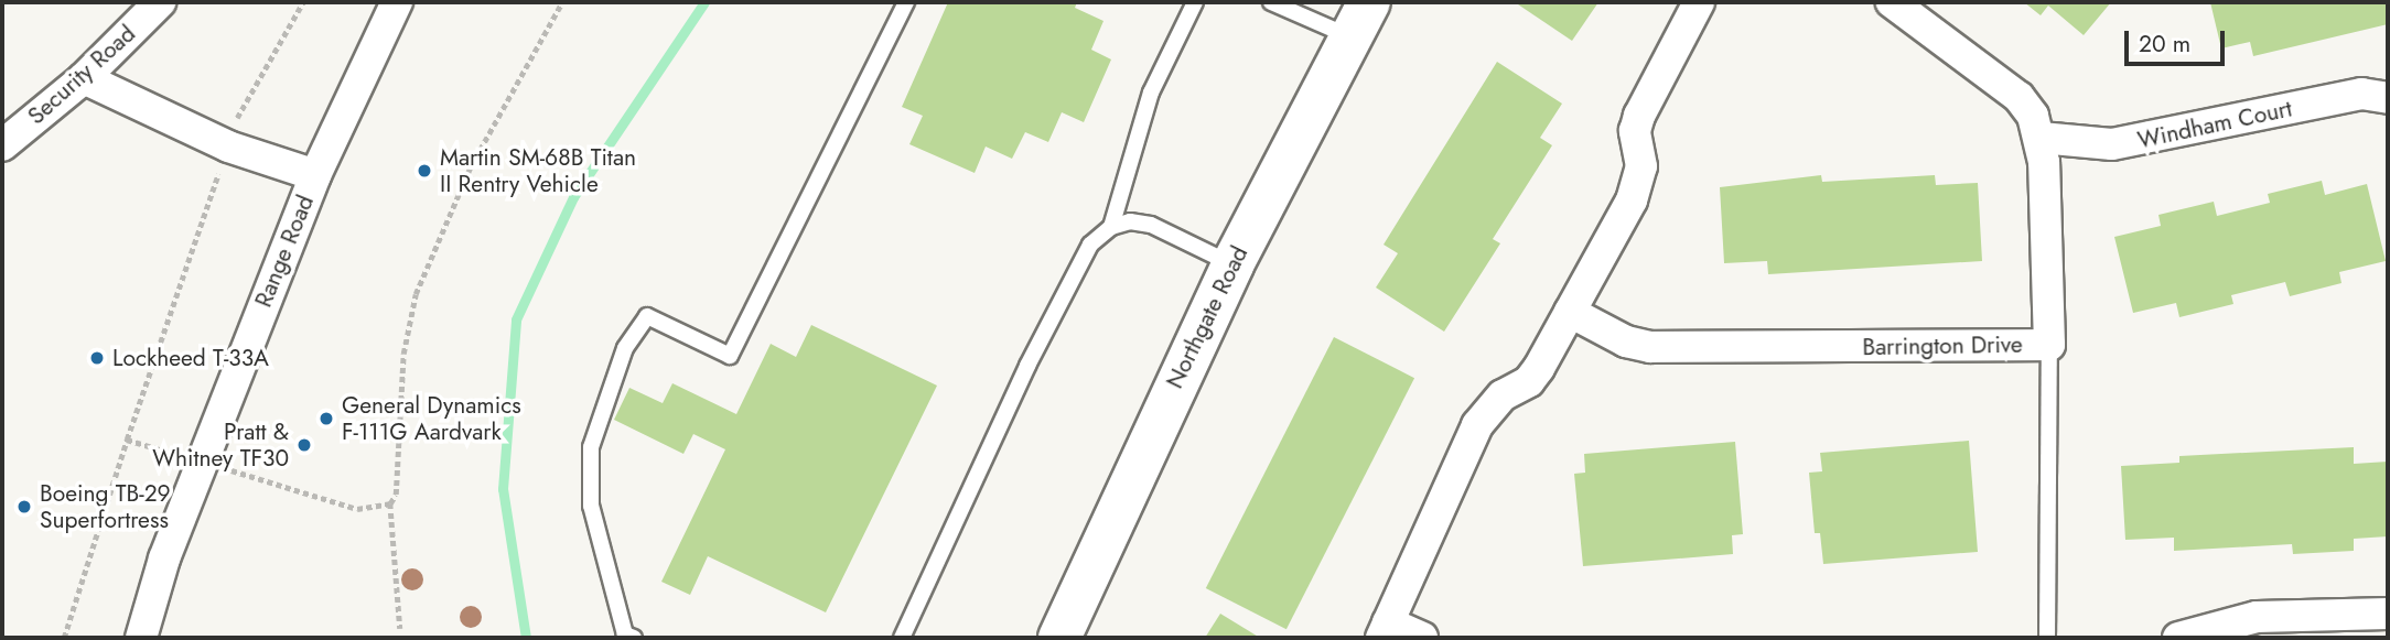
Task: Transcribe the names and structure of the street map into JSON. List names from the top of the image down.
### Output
{
  "streets": {
    "main road": ["Northgate Road"],
    "street": [
      "Security Road",
      "Windham Court",
      "Range Road",
      "Barrington Drive"
    ]
  },
  "crossings": [
    ["Windham Court", "Barrington Drive"]
  ],
  "places": [
    "Martin SM-68B Titan II Rentry Vehicle",
    "Lockheed T-33A",
    "General Dynamics F-111G Aardvark",
    "Pratt & Whitney TF30",
    "Boeing TB-29 Superfortress"
  ],
  "scale_bar": "20 m"
}
